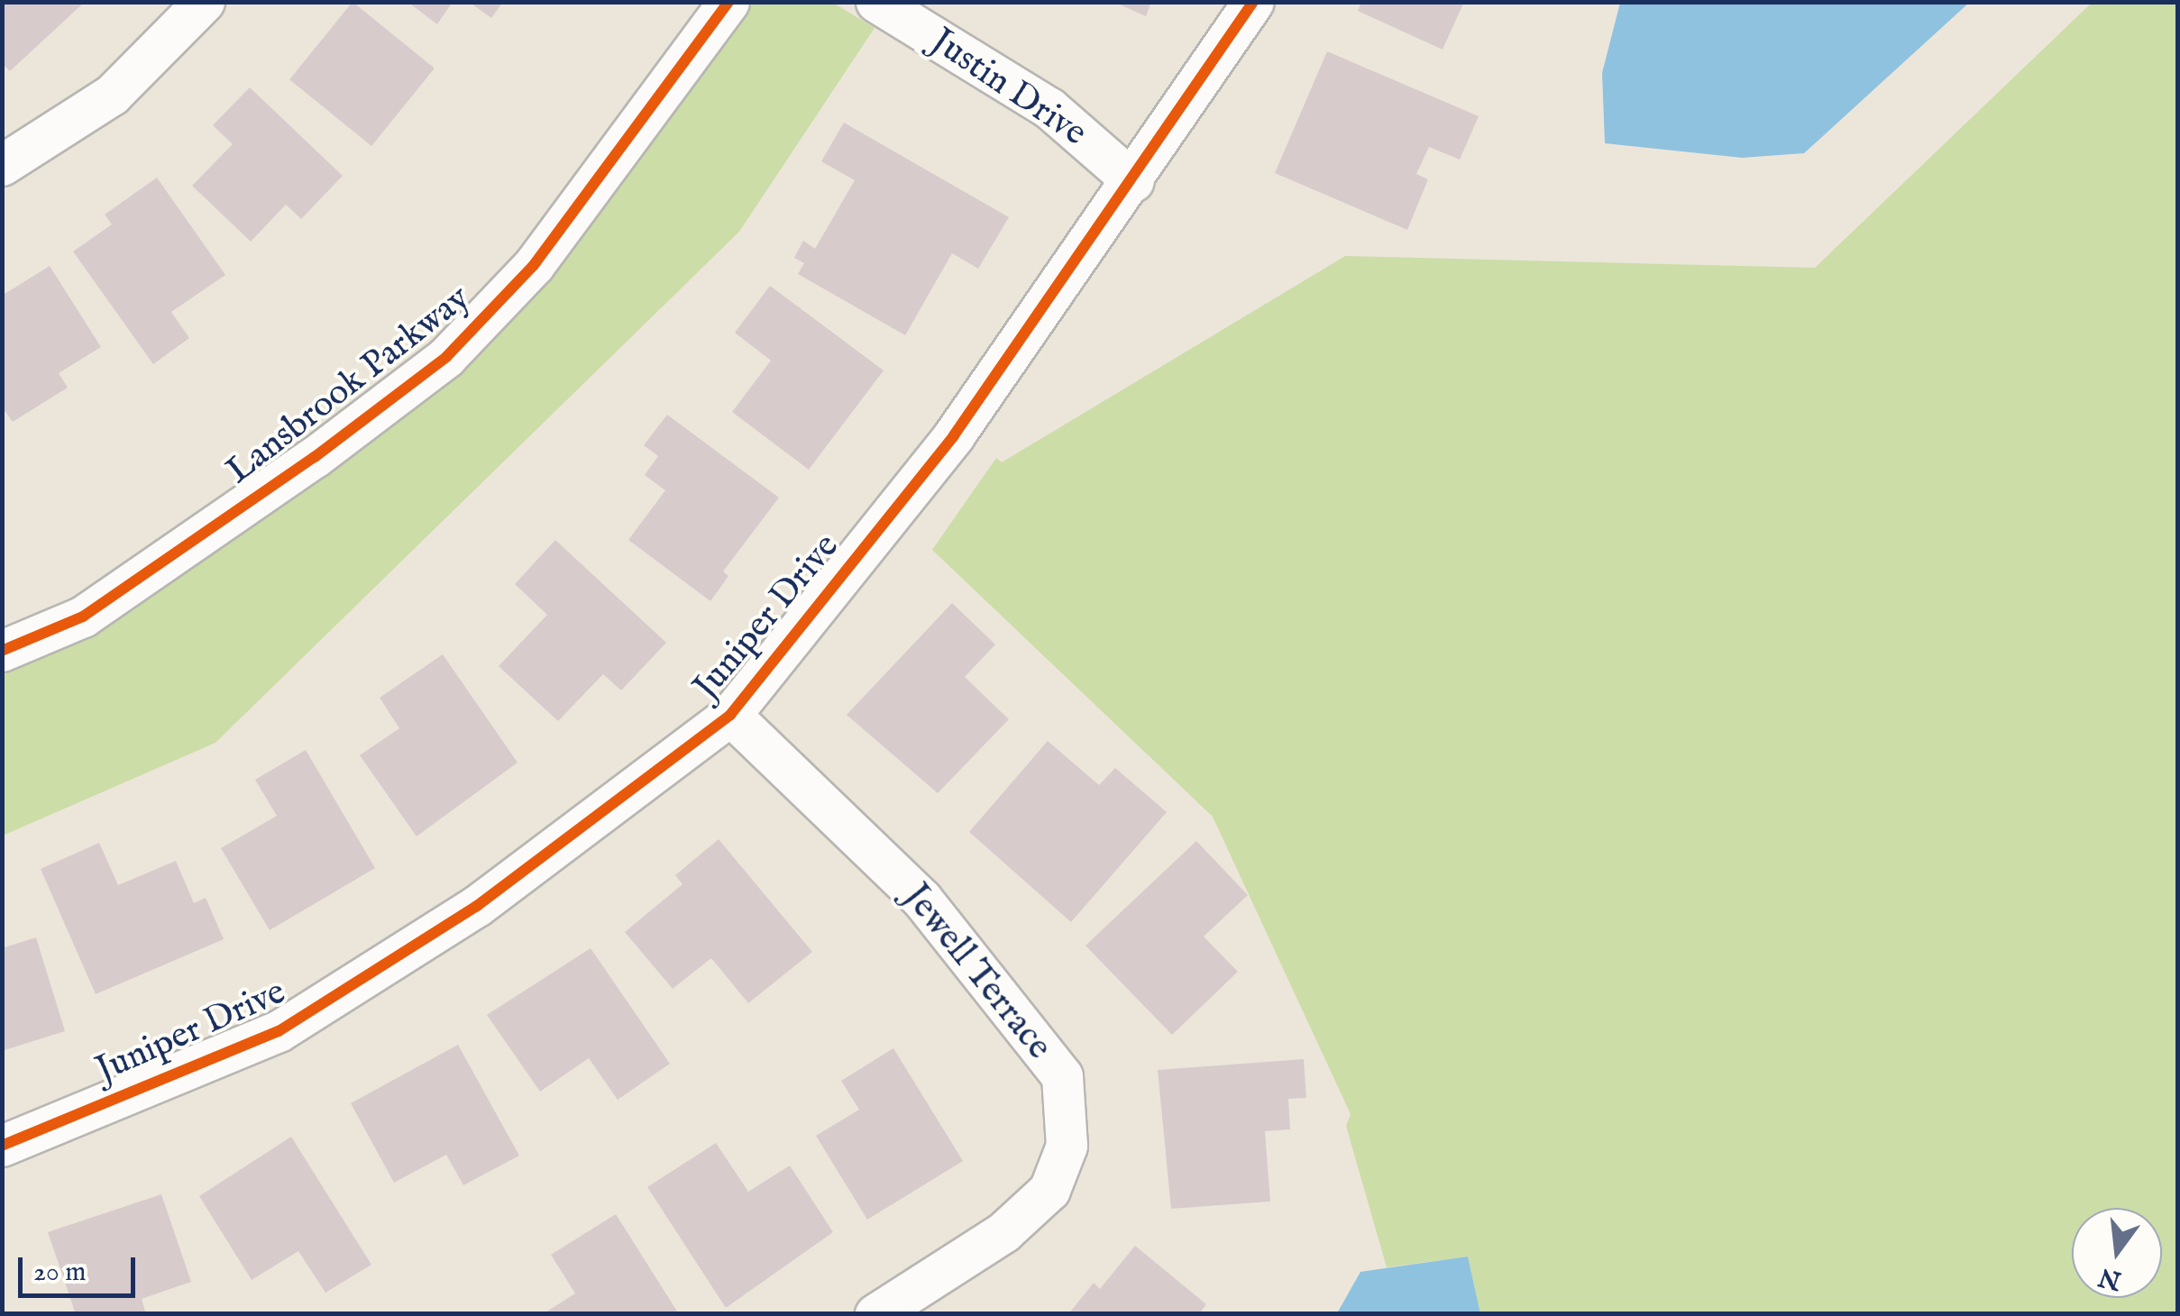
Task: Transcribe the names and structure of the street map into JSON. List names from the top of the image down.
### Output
{
  "streets": {
    "street": [
      "Justin Drive",
      "Lansbrook Parkway",
      "Juniper Drive",
      "Jewell Terrace"
    ]
  },
  "crossings": [
    ["Justin Drive", "Juniper Drive"],
    ["Juniper Drive", "Jewell Terrace"]
  ],
  "scale_bar": "20 m",
  "north": "bottom"
}
